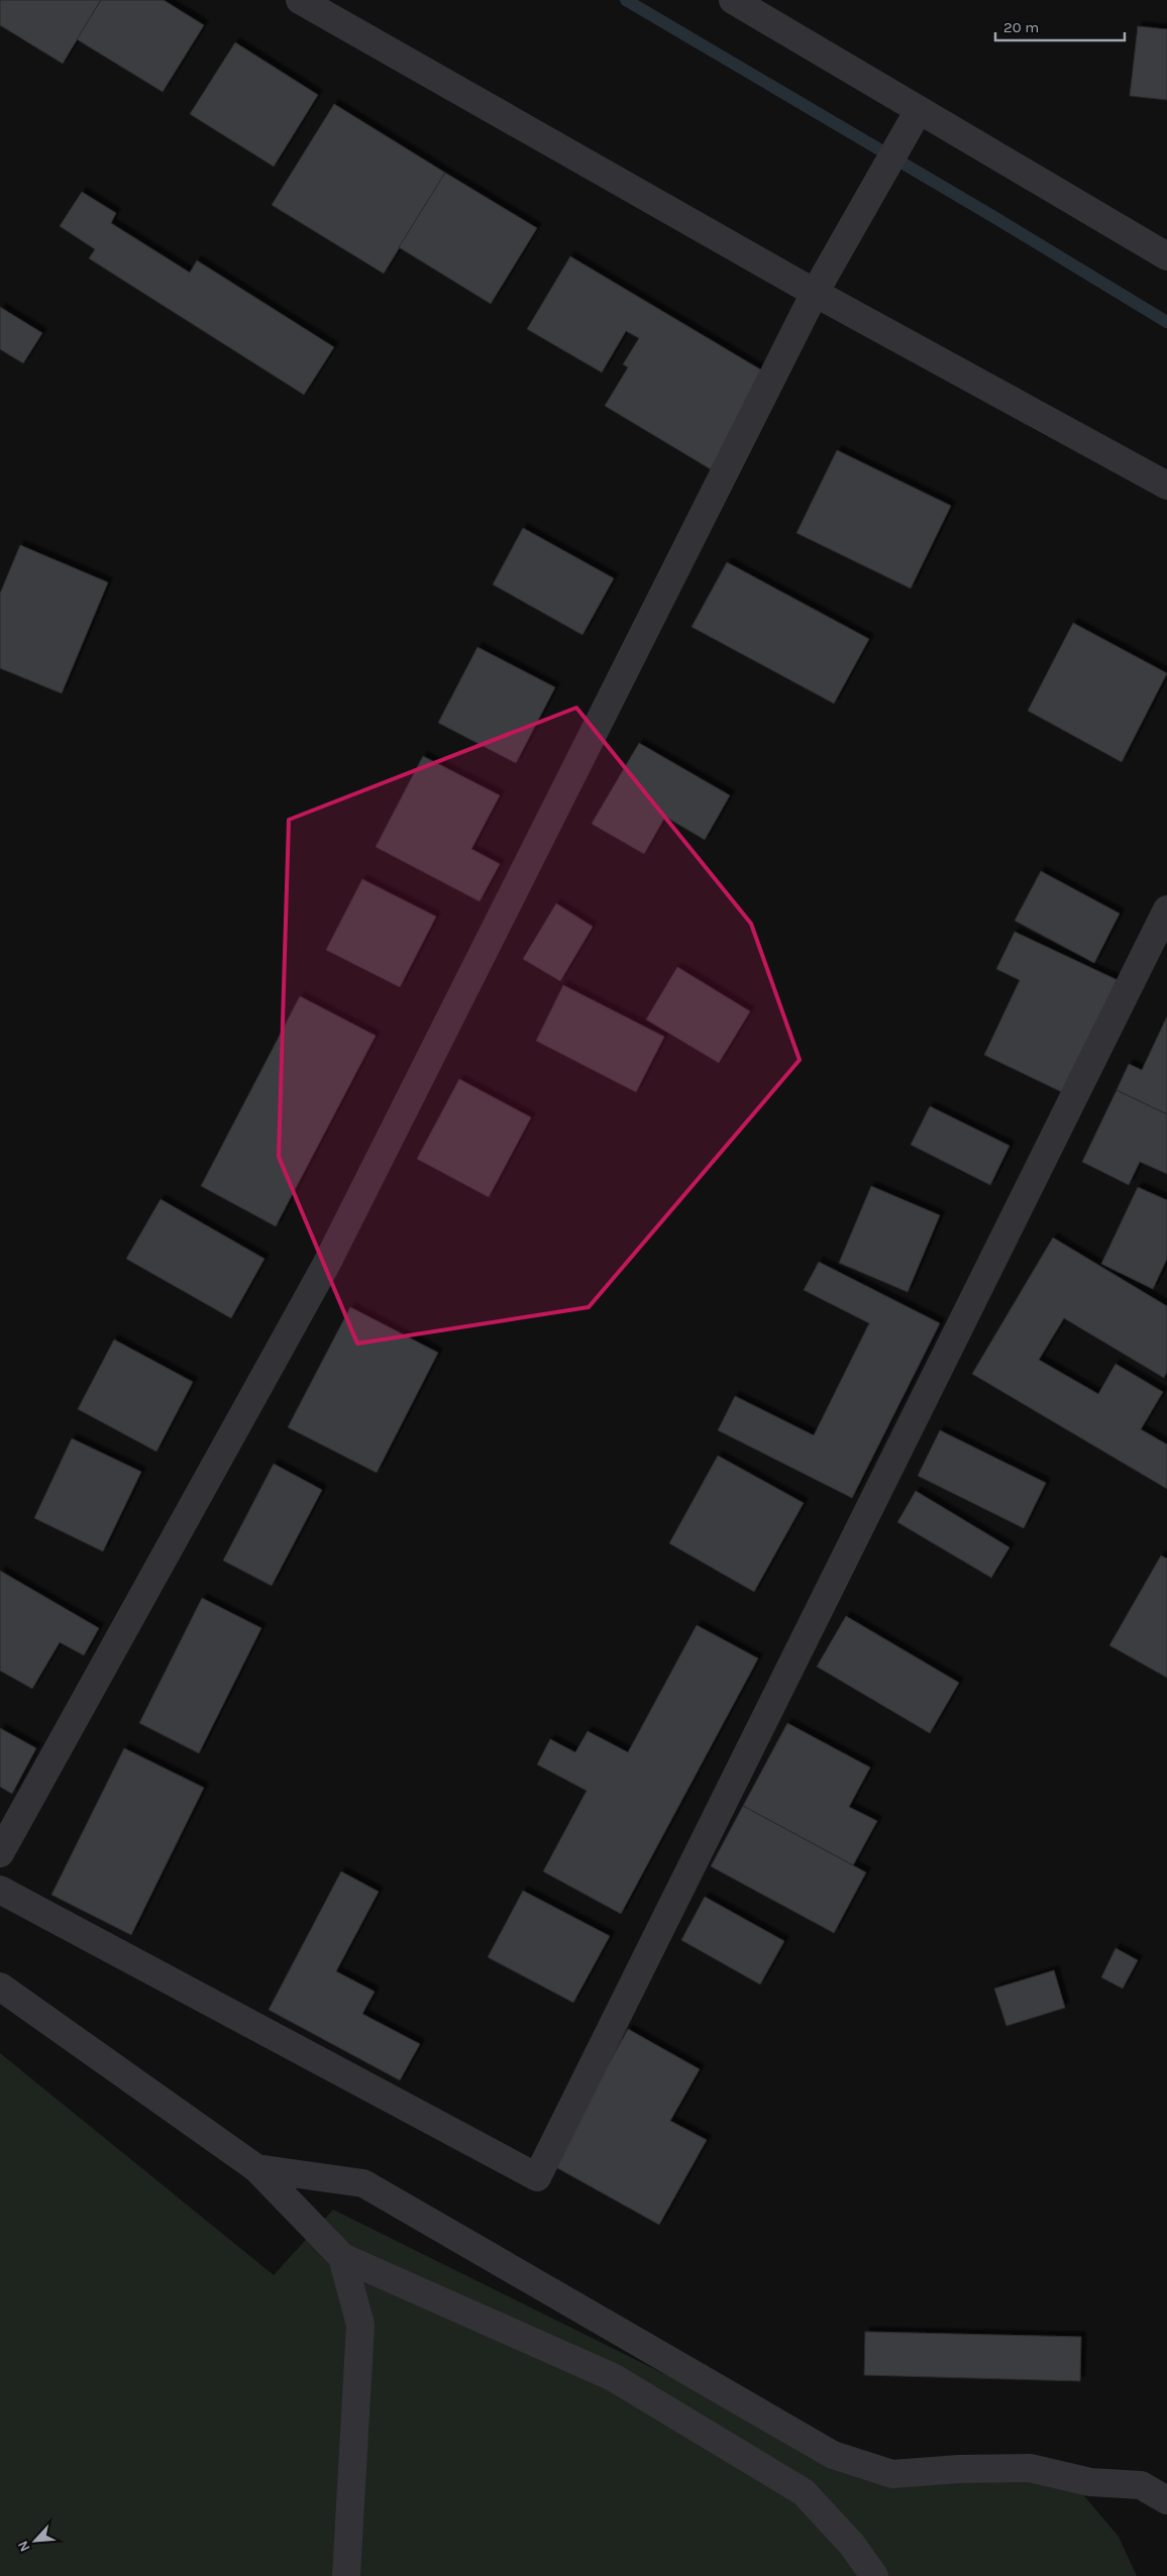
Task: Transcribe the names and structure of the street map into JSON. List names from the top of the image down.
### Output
{
  "scale_bar": "20 m",
  "north": "bottom left"
}
